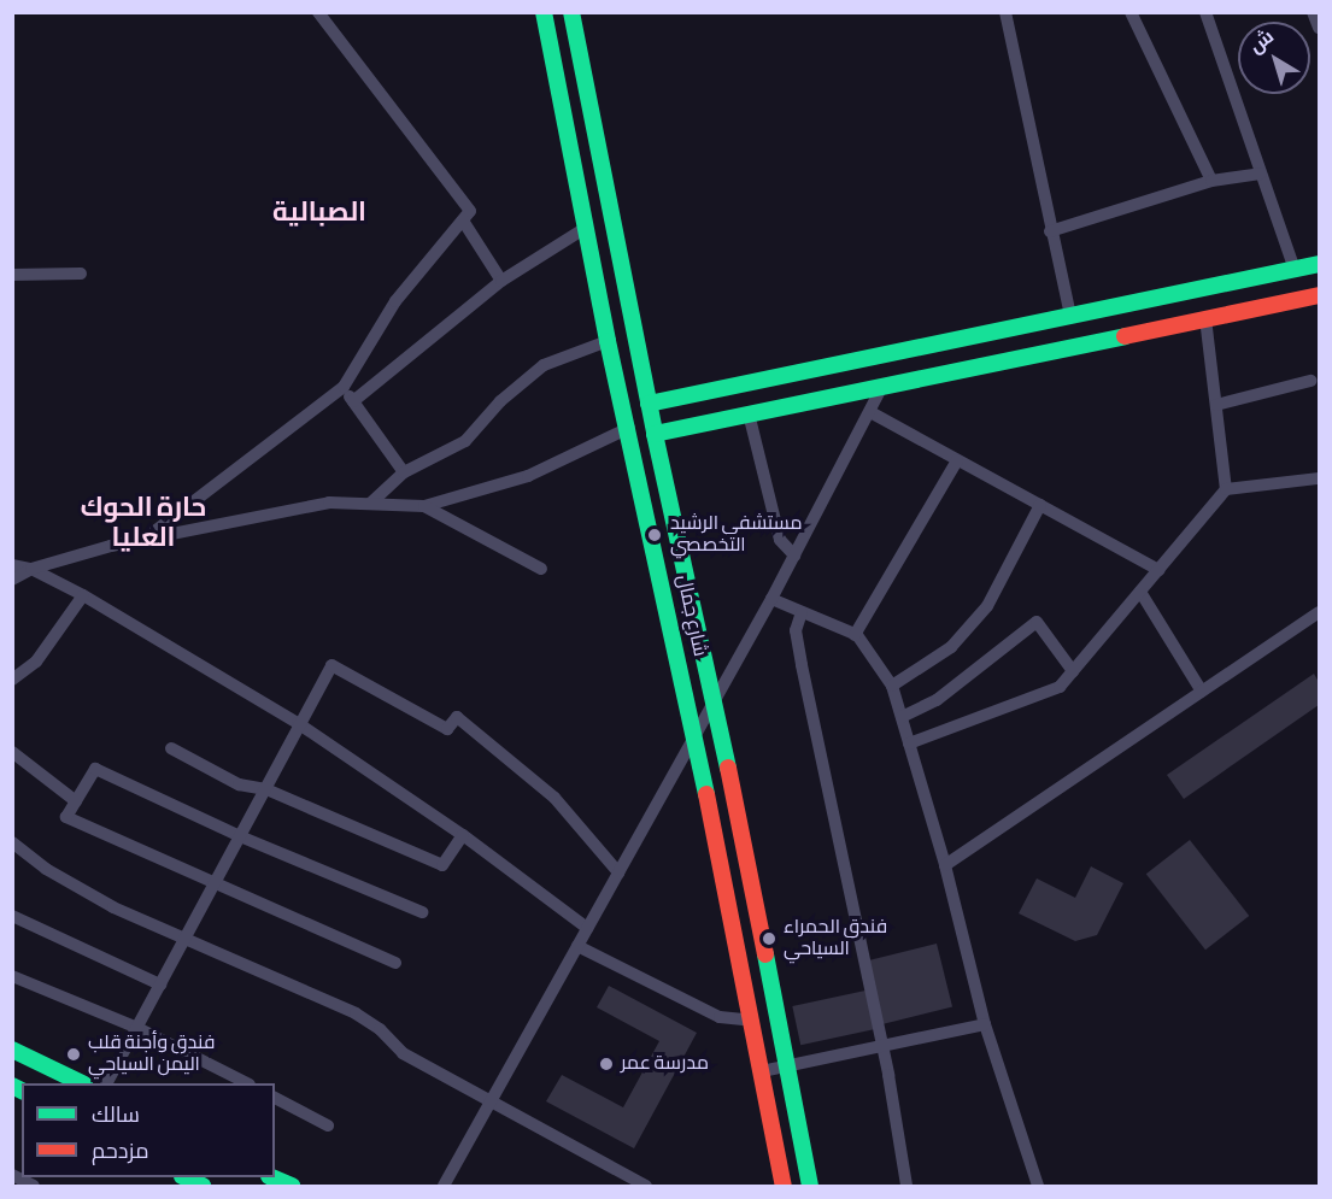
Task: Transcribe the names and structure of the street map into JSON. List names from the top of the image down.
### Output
{
  "streets": {
    "main road": ["شارع جمال"]
  },
  "districts": ["الصبالية", "حارة الحوك العليا"],
  "places": [
    "مستشفى الرشيد التخصصي",
    "فندق الحمراء السياحي",
    "فندق وأجنة قلب اليمن السياحي",
    "مدرسة عمر"
  ],
  "legend": ["سالك", "مزدحم"],
  "north": "top left"
}
